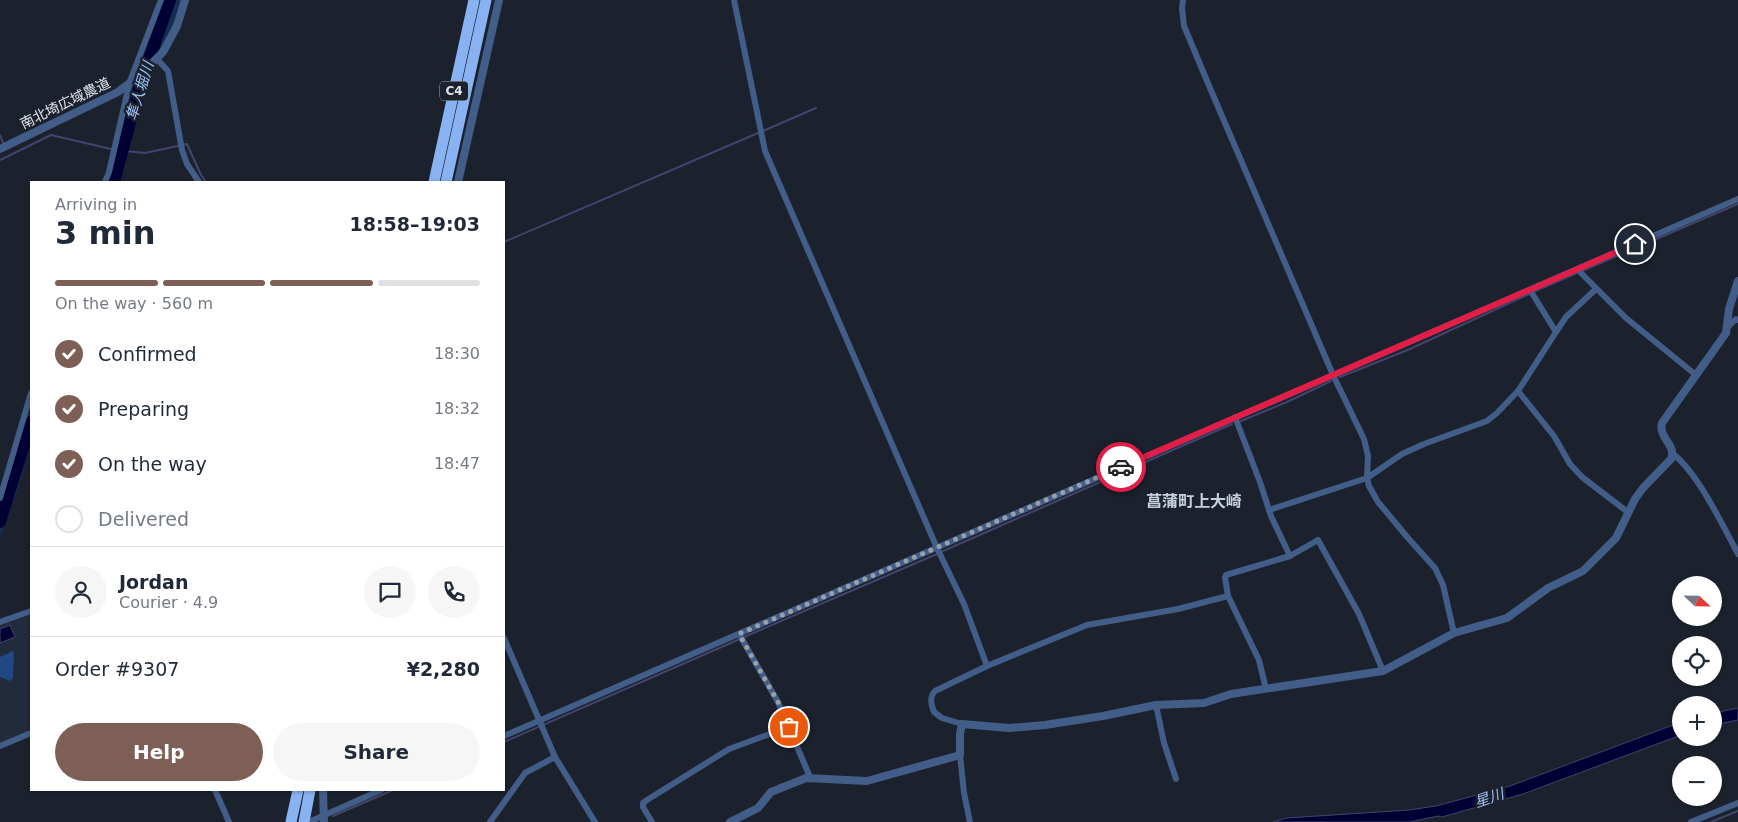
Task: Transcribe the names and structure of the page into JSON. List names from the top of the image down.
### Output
{
  "streets": {
    "highway": ["C4"],
    "street": ["南北埼広域農道"]
  },
  "districts": ["菖蒲町上大崎"],
  "water": ["隼人堀川", "星川"],
  "north": "right",
  "page": {
    "heading": ["3 min", "Arriving in", "18:58–19:03"],
    "panel": [
      "Jordan",
      "Courier · 4.9",
      "Order #9307",
      "¥2,280"
    ],
    "bar": "On the way · 560 m",
    "list": [
      ["Confirmed", "18:30"],
      ["Preparing", "18:32"],
      ["On the way", "18:47"],
      "Delivered"
    ],
    "map_buttons": ["+", "−"],
    "buttons": ["Help", "Share"]
  }
}
